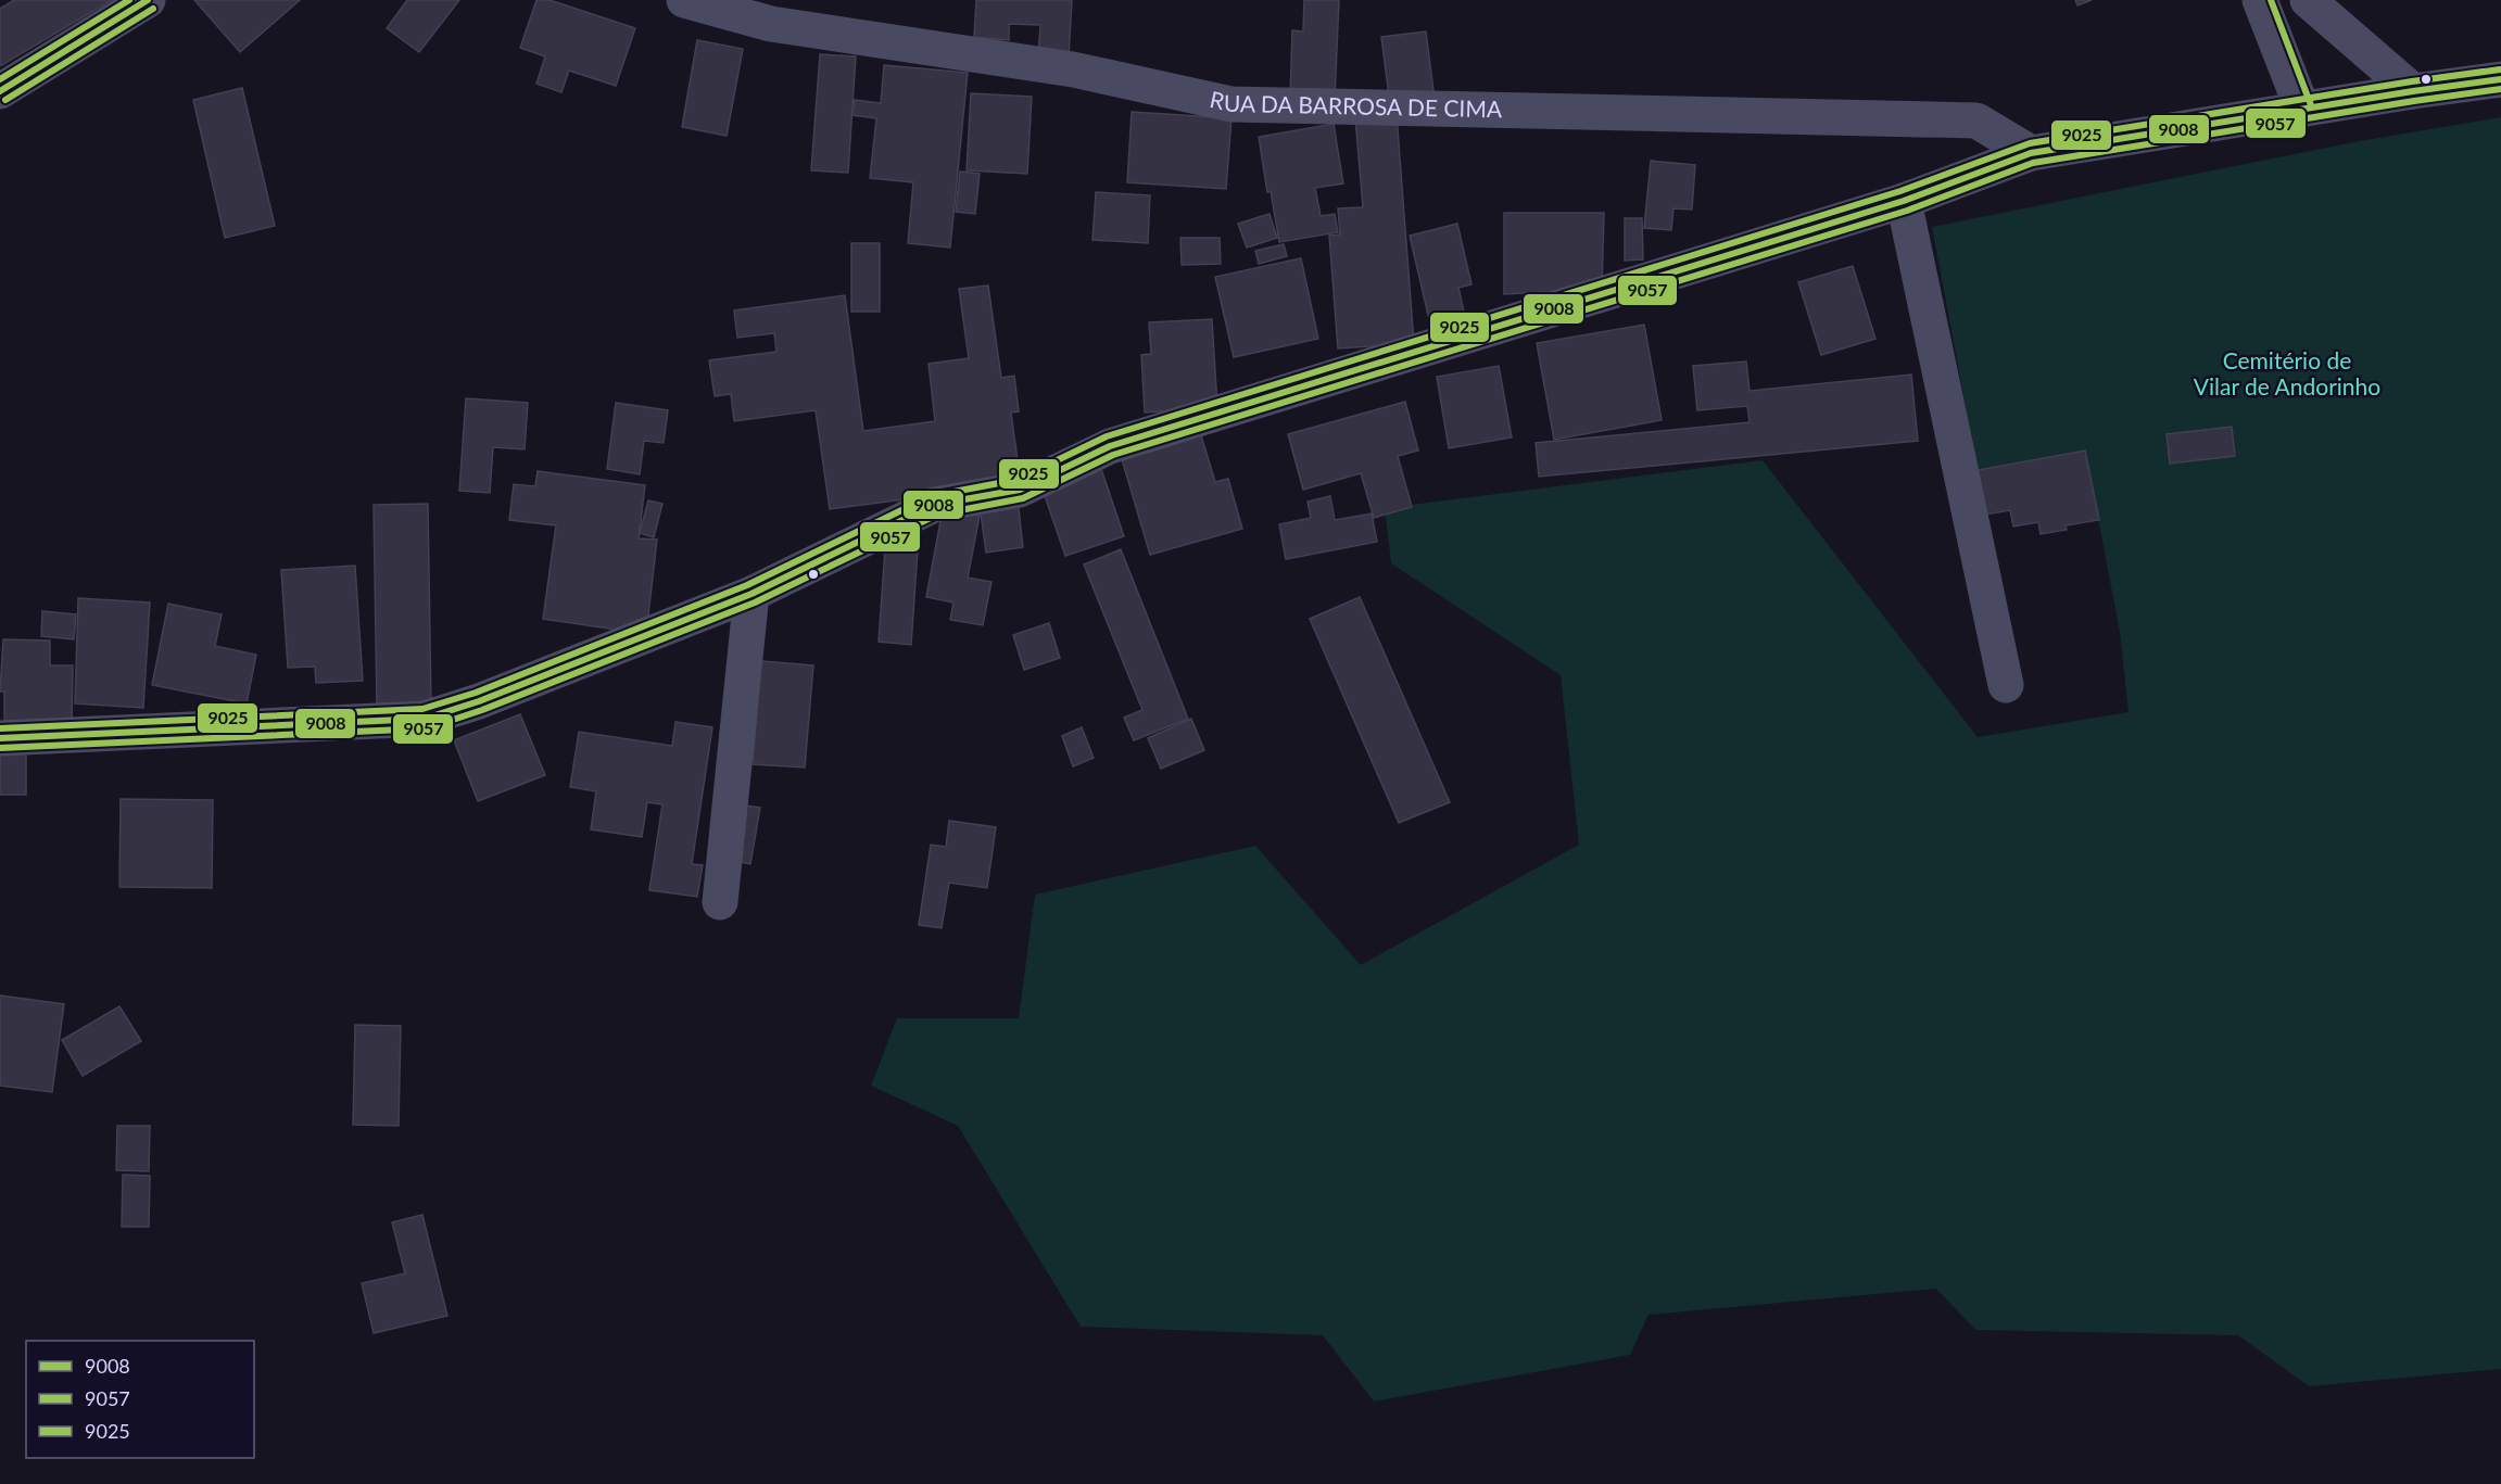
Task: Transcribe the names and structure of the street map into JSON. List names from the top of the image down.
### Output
{
  "streets": {
    "street": ["RUA DA BARROSA DE CIMA"]
  },
  "parks": ["Cemitério de Vilar de Andorinho"],
  "lines": ["transit line 9008", "transit line 9025", "transit line 9057"],
  "legend": ["9008", "9057", "9025"]
}
